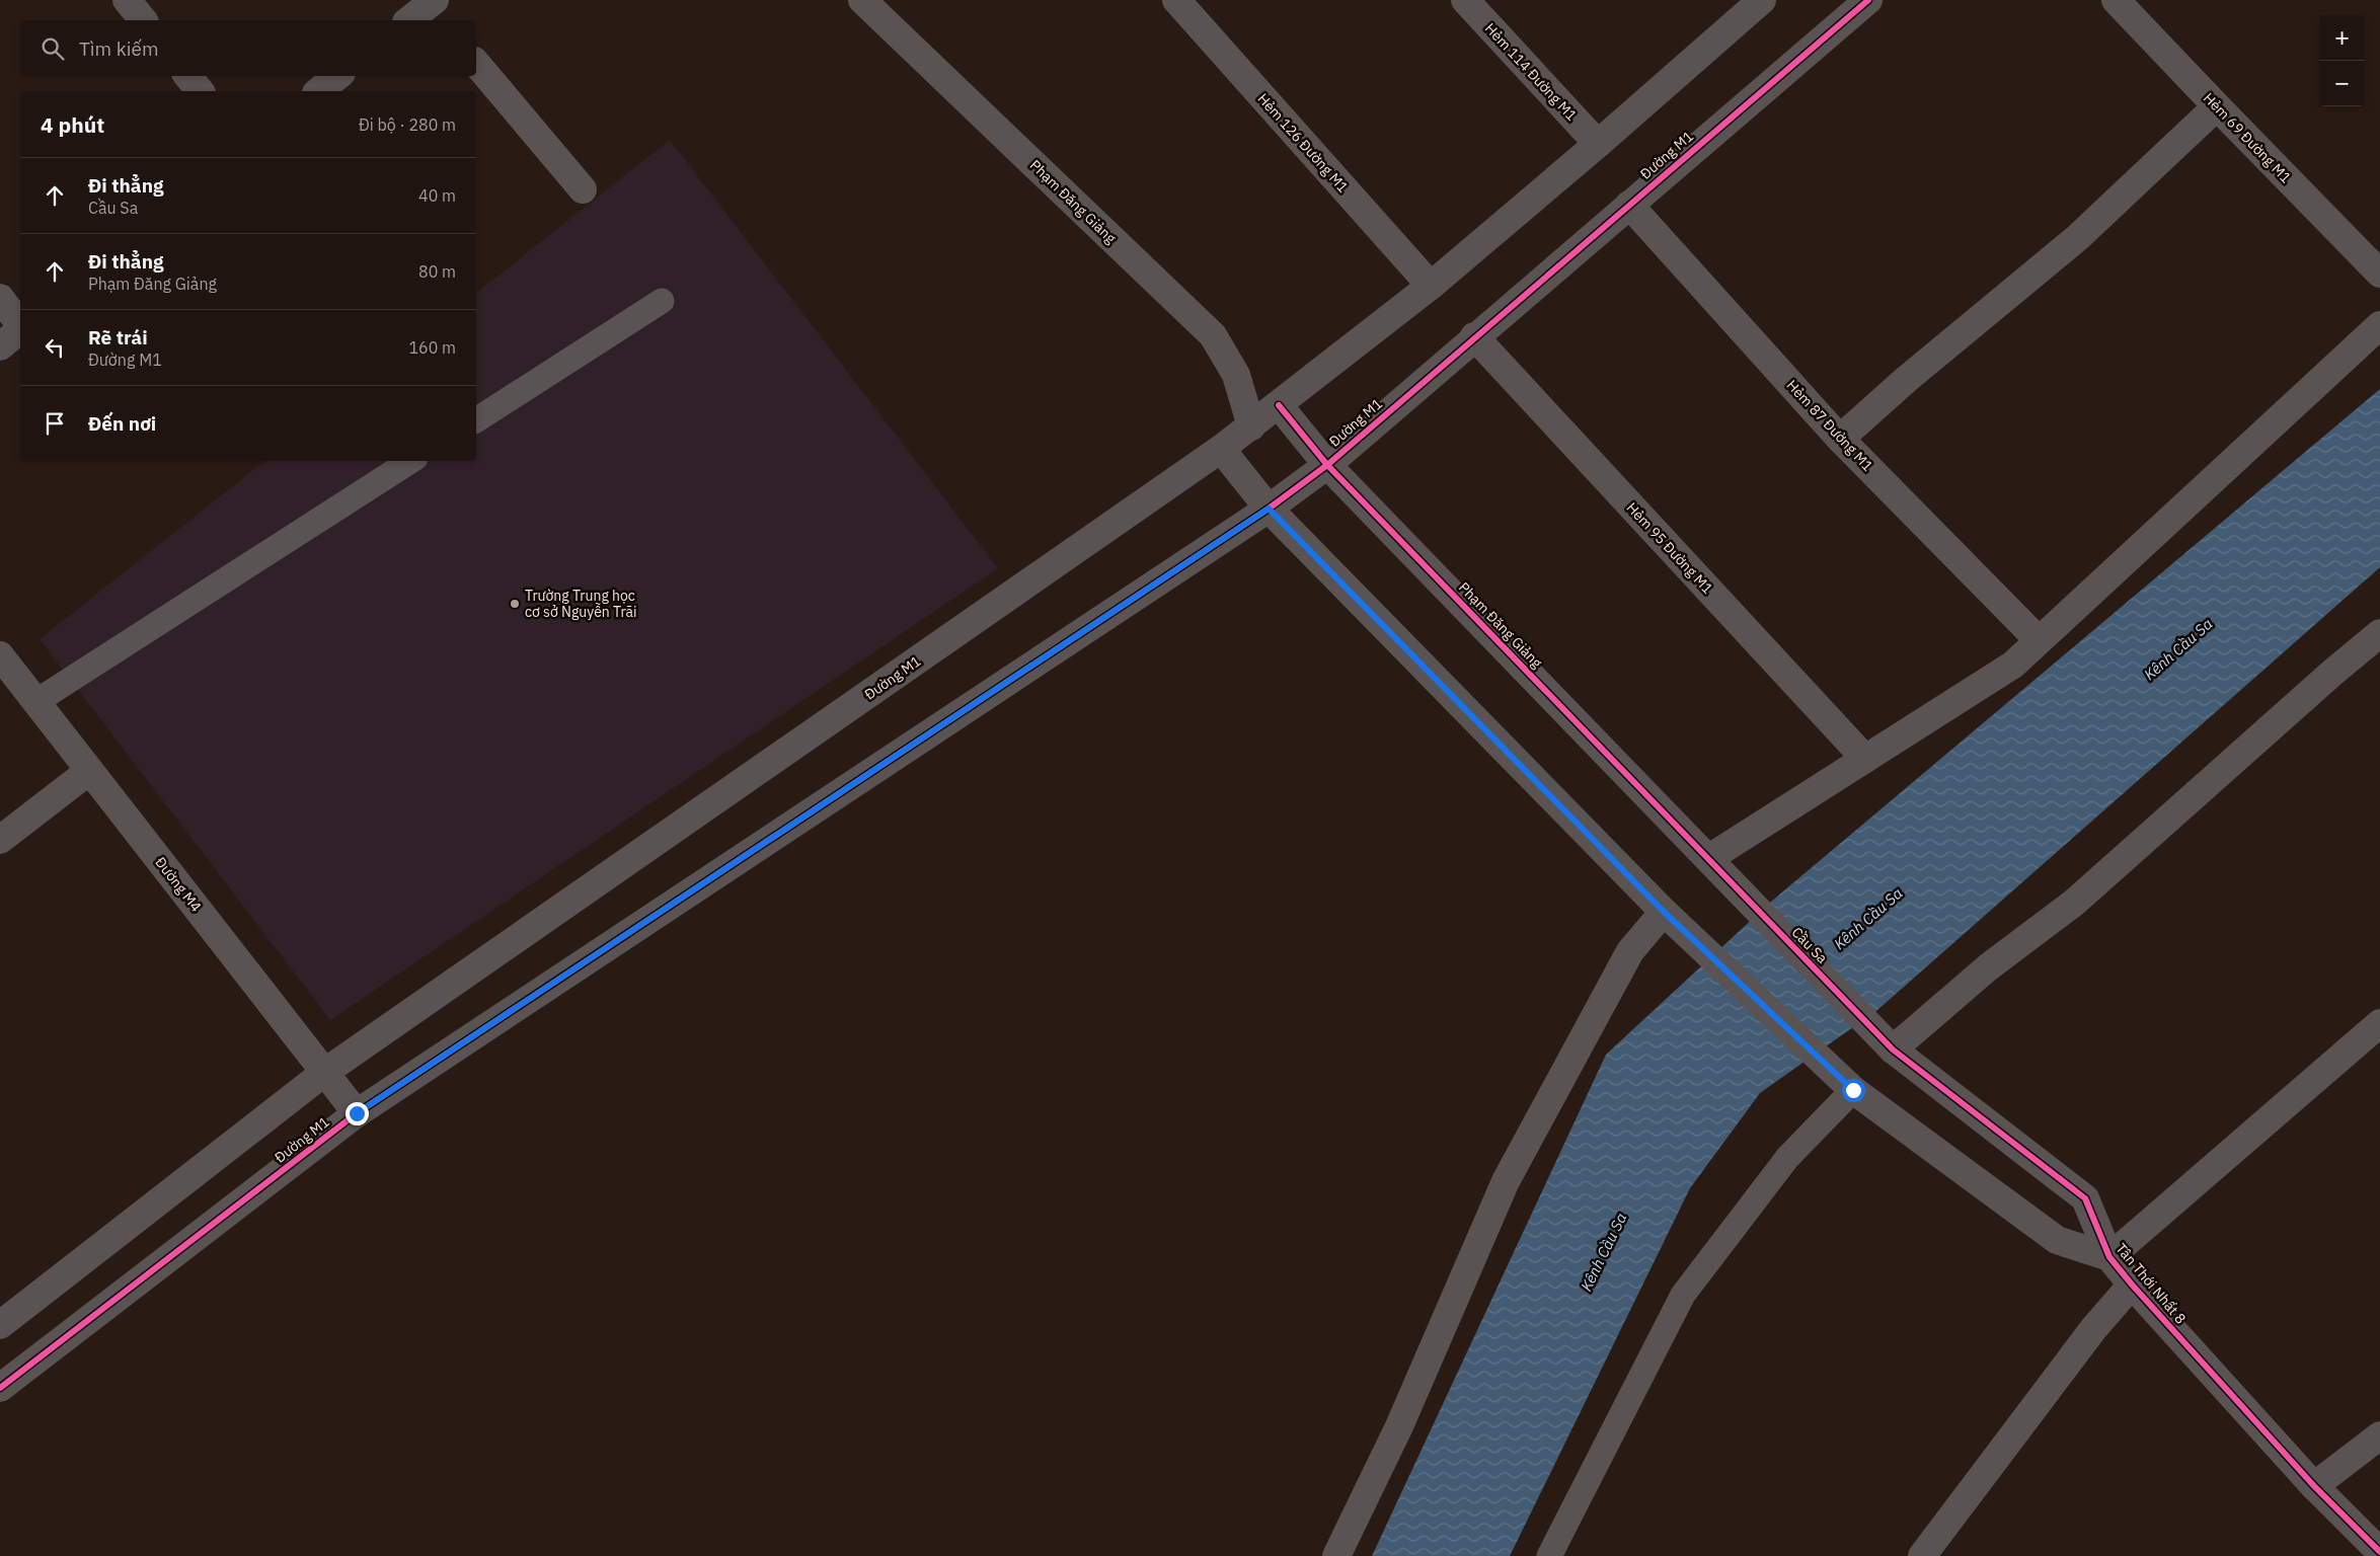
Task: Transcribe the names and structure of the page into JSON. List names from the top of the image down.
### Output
{
  "streets": {
    "street": [
      "Hẻm 114 Đường M1",
      "Hẻm 69 Đường M1",
      "Hẻm 126 Đường M1",
      "Đường M1",
      "Phạm Đăng Giảng",
      "Hẻm 87 Đường M1",
      "Hẻm 95 Đường M1",
      "Đường M4",
      "Cầu Sa",
      "Tân Thới Nhất 8"
    ]
  },
  "crossings": [
    ["Hẻm 114 Đường M1", "Đường M1"],
    ["Hẻm 126 Đường M1", "Đường M1"],
    ["Đường M1", "Phạm Đăng Giảng"],
    ["Đường M1", "Hẻm 87 Đường M1"],
    ["Đường M1", "Hẻm 95 Đường M1"],
    ["Đường M1", "Đường M4"],
    ["Phạm Đăng Giảng", "Cầu Sa"],
    ["Cầu Sa", "Tân Thới Nhất 8"]
  ],
  "water": ["Kênh Cầu Sa"],
  "places": ["Trường Trung học cơ sở Nguyễn Trãi"],
  "page": {
    "map_buttons": ["+", "−"],
    "search": "Tìm kiếm",
    "heading": ["4 phút", "Đi bộ · 280 m"],
    "list": [
      ["Đi thẳng", "Cầu Sa", "40 m"],
      ["Đi thẳng", "Phạm Đăng Giảng", "80 m"],
      ["Rẽ trái", "Đường M1", "160 m"],
      "Đến nơi"
    ]
  }
}
